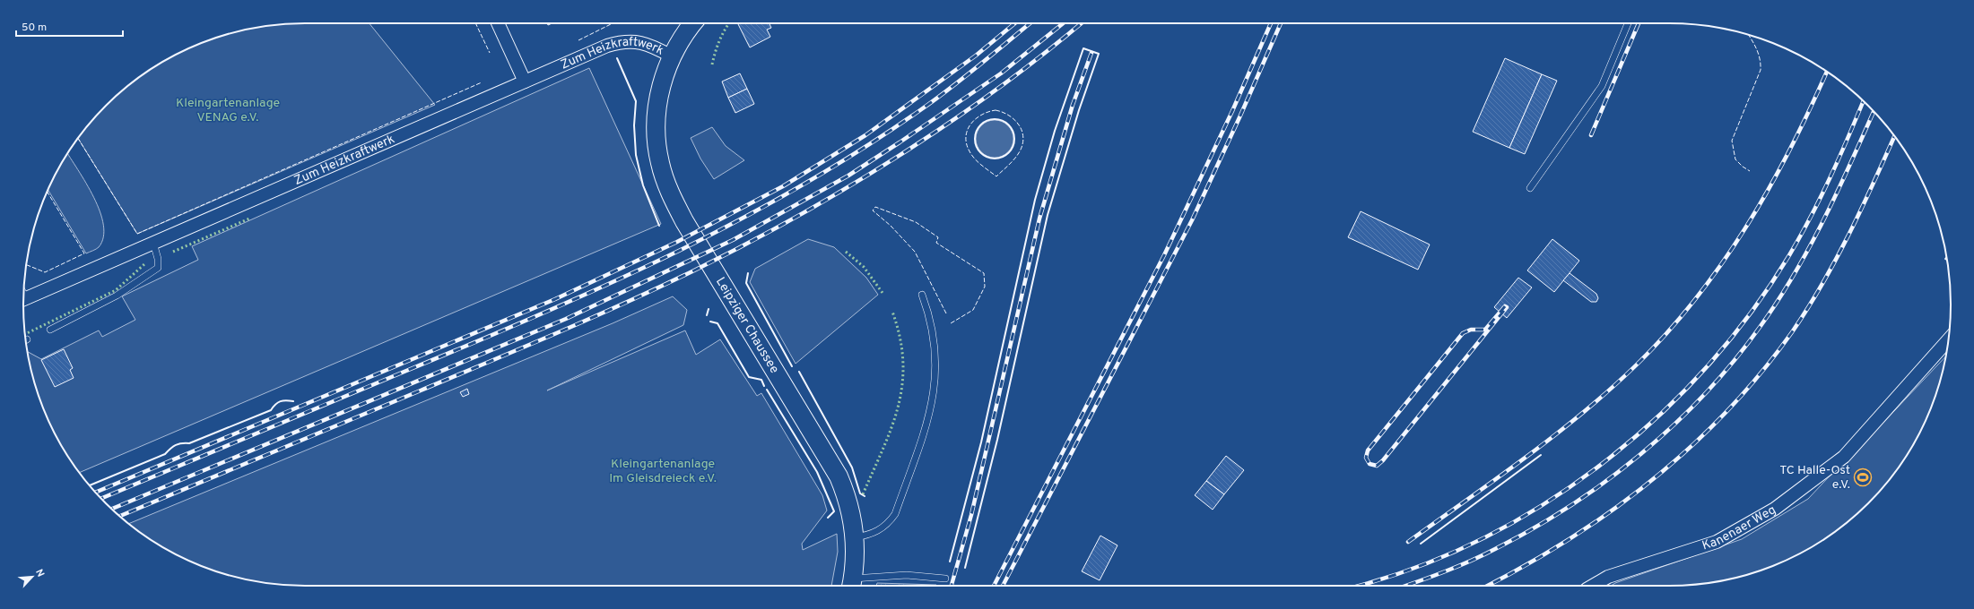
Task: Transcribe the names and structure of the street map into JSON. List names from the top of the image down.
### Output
{
  "streets": {
    "main road": ["Leipziger Chaussee"],
    "street": ["Zum Heizkraftwerk", "Kanenaer Weg"]
  },
  "crossings": [
    ["Zum Heizkraftwerk", "Leipziger Chaussee"]
  ],
  "parks": ["Kleingartenanlage VENAG e.V.", "Kleingartenanlage Im Gleisdreieck e.V."],
  "places": {
    "sports": ["TC Halle-Ost e.V."]
  },
  "scale_bar": "50 m",
  "north": "top right"
}
